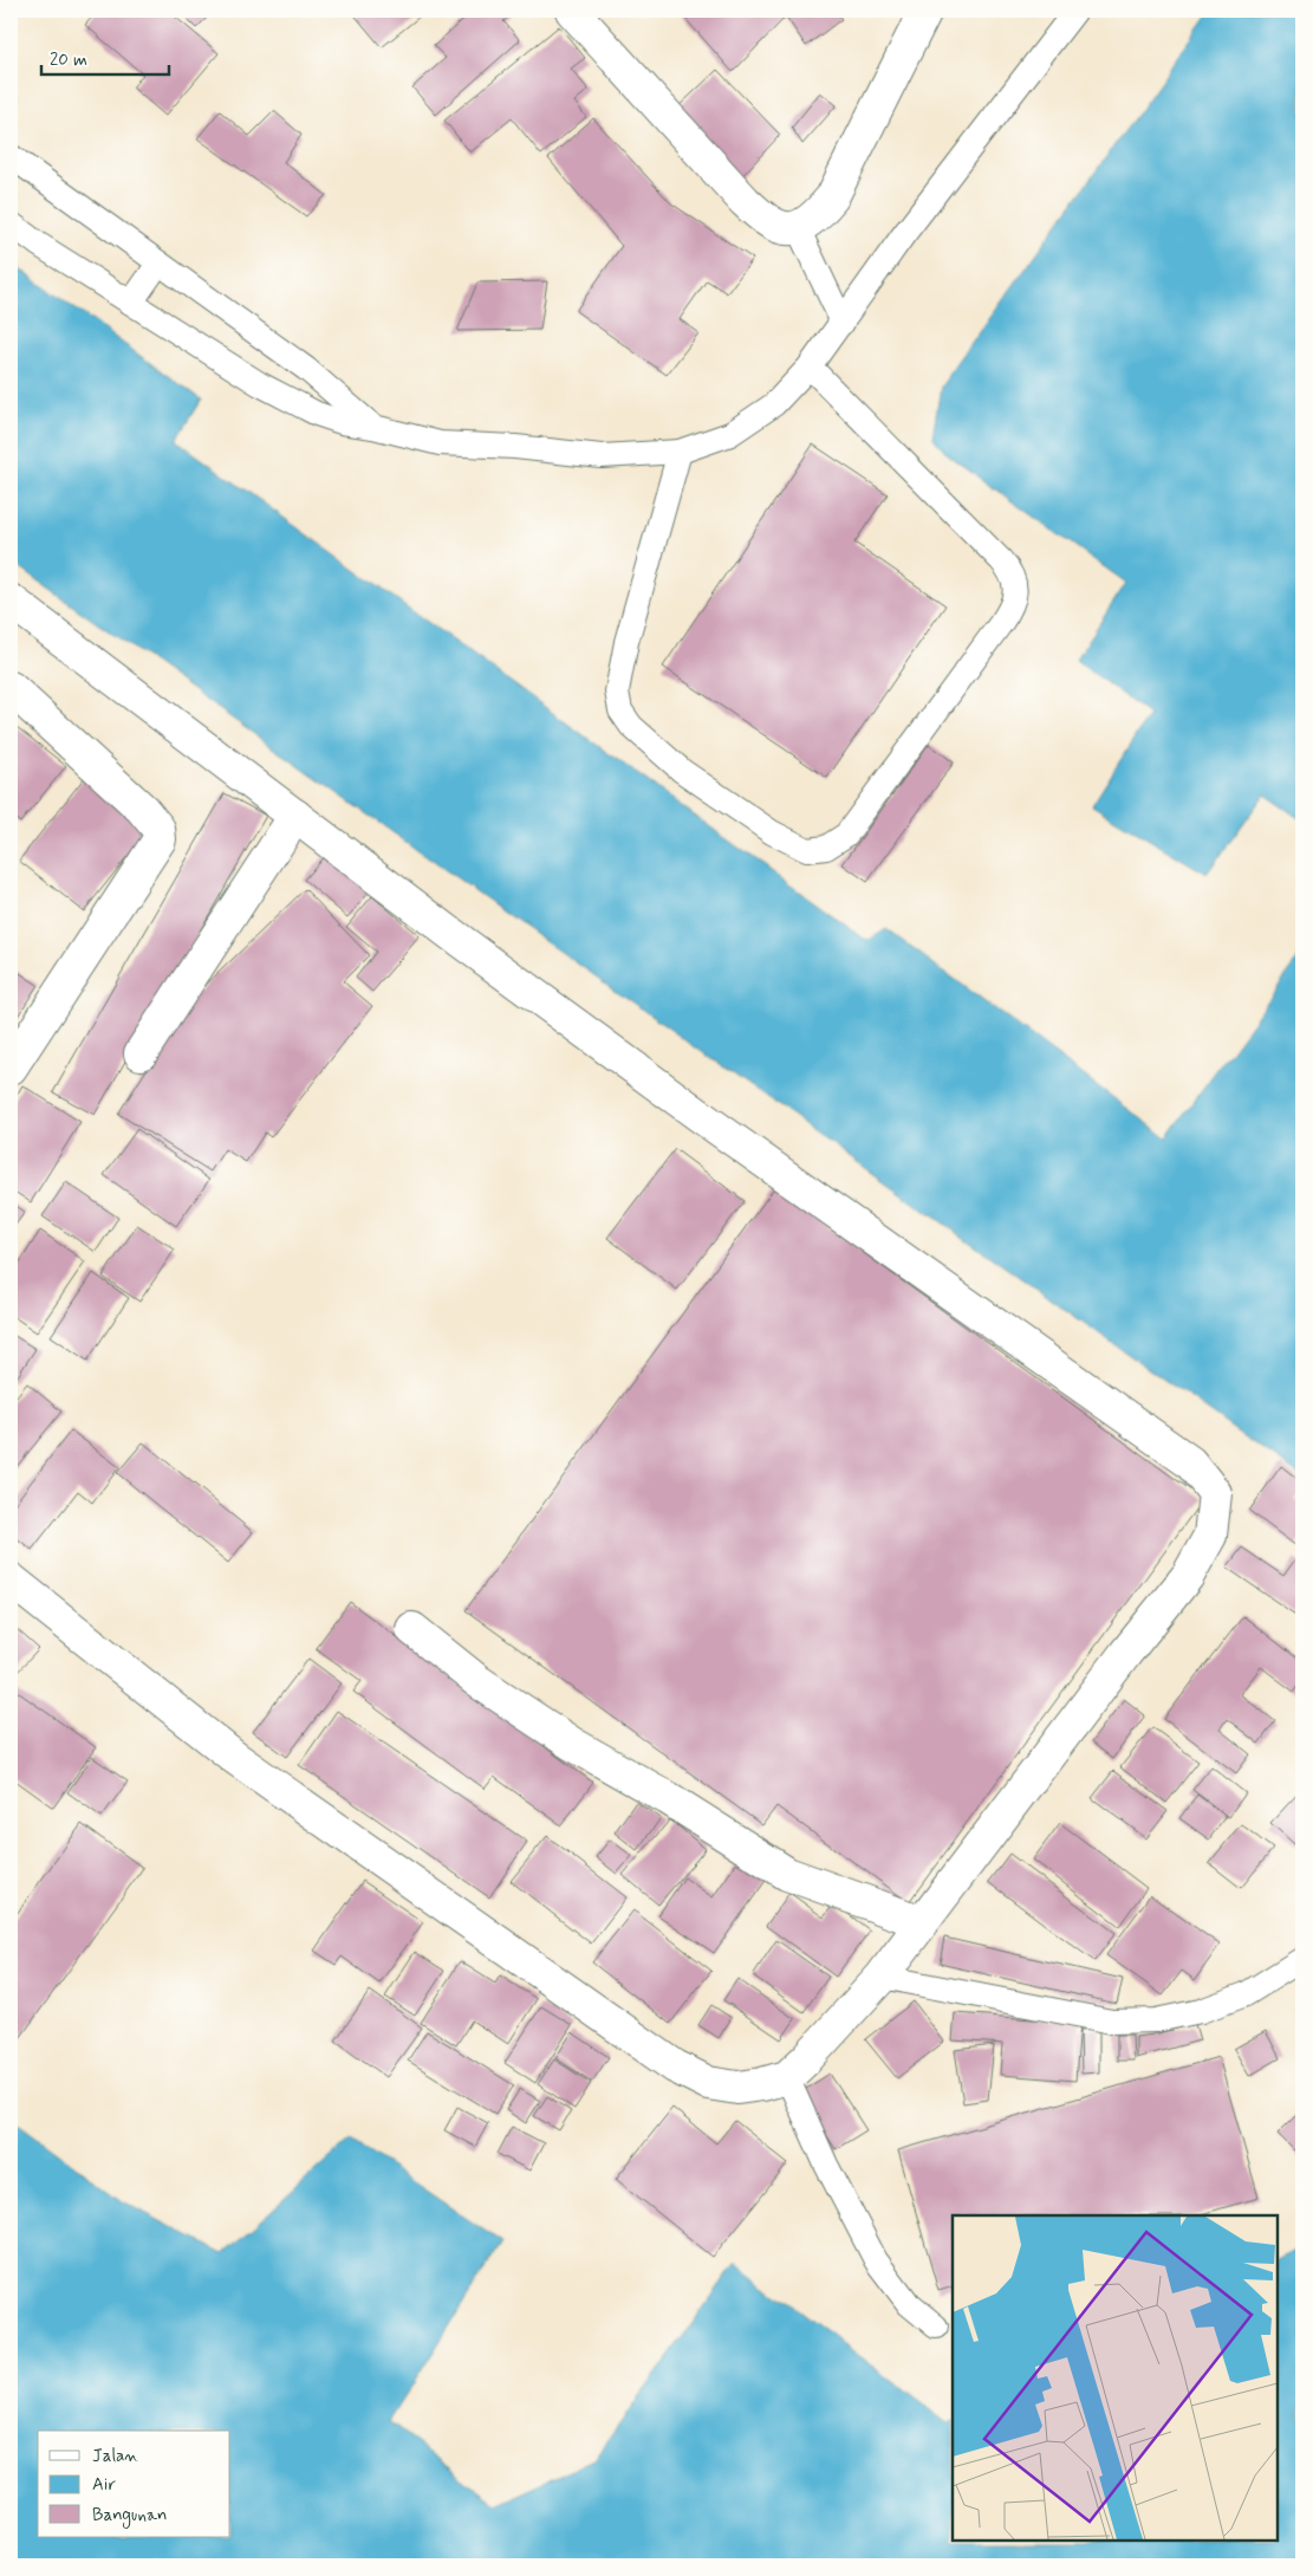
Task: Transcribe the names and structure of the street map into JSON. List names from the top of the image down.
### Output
{
  "legend": ["Jalan", "Air", "Bangunan"],
  "scale_bar": "20 m"
}
